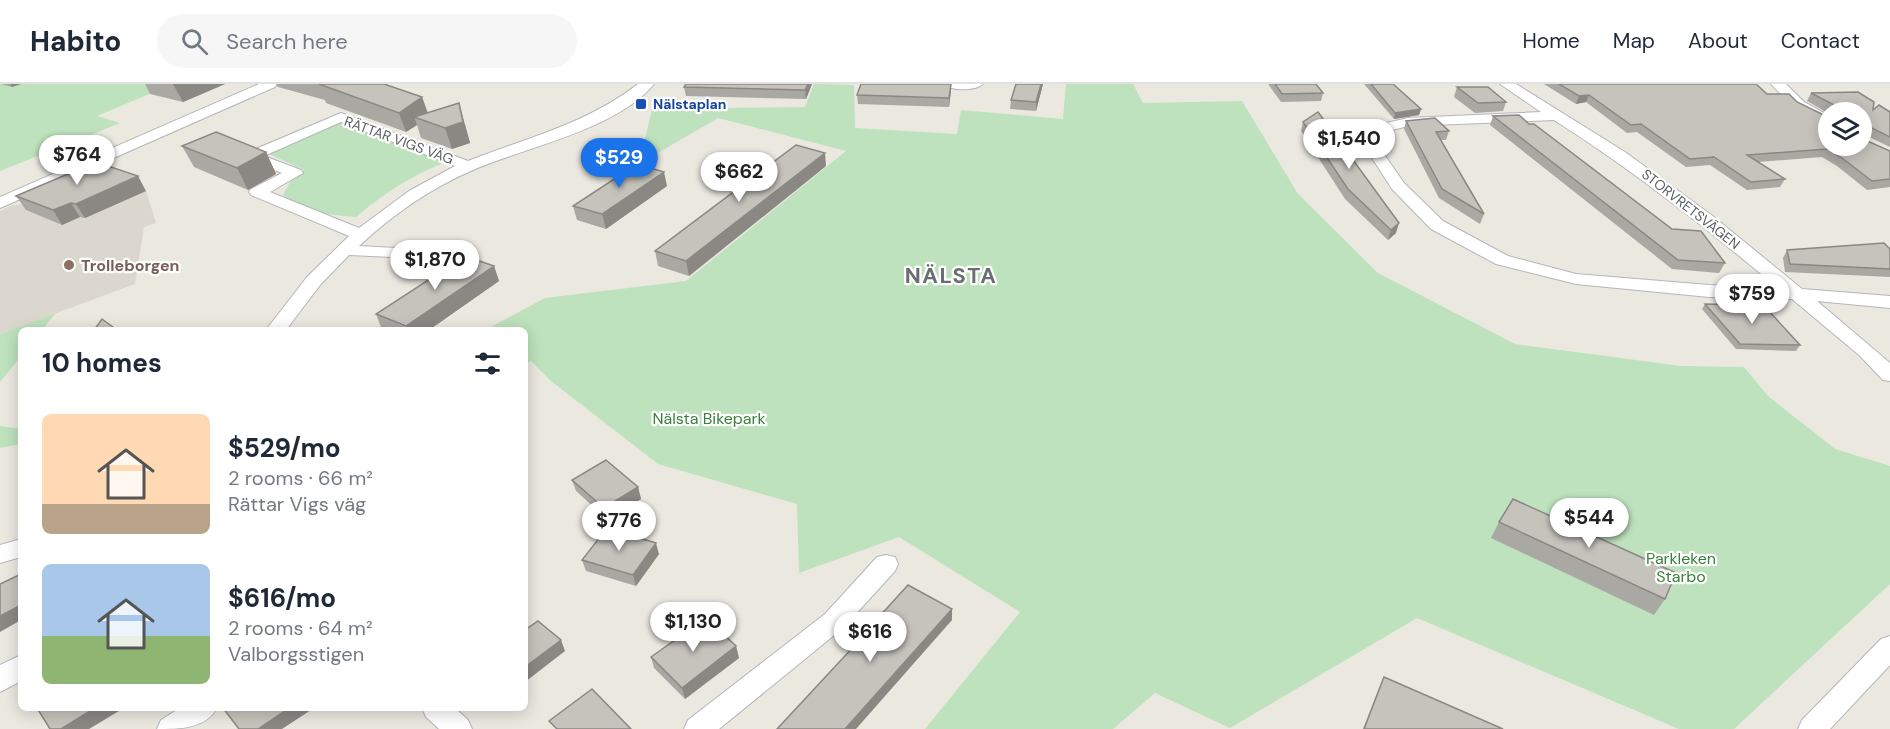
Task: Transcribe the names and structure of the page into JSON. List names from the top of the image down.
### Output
{
  "streets": {
    "street": ["RÄTTAR VIGS VÄG", "STORVRETSVÄGEN"]
  },
  "districts": ["NÄLSTA"],
  "parks": ["Nälsta Bikepark", "Parkleken Starbo"],
  "places": {
    "transit": ["Nälstaplan"],
    "other": ["Trolleborgen"]
  },
  "page": {
    "header": "Habito",
    "search": "Search here",
    "nav": [
      "Home",
      "Map",
      "About",
      "Contact"
    ],
    "price": [
      "$1,540",
      "$764",
      "$529",
      "$662",
      "$1,870",
      "$759",
      "$544",
      "$776",
      "$1,130",
      "$616"
    ],
    "heading": "10 homes",
    "list": [
      {
        "name": "$529/mo",
        "note": "2 rooms · 66 m² · Rättar Vigs väg"
      },
      {
        "name": "$616/mo",
        "note": "2 rooms · 64 m² · Valborgsstigen"
      }
    ]
  }
}
